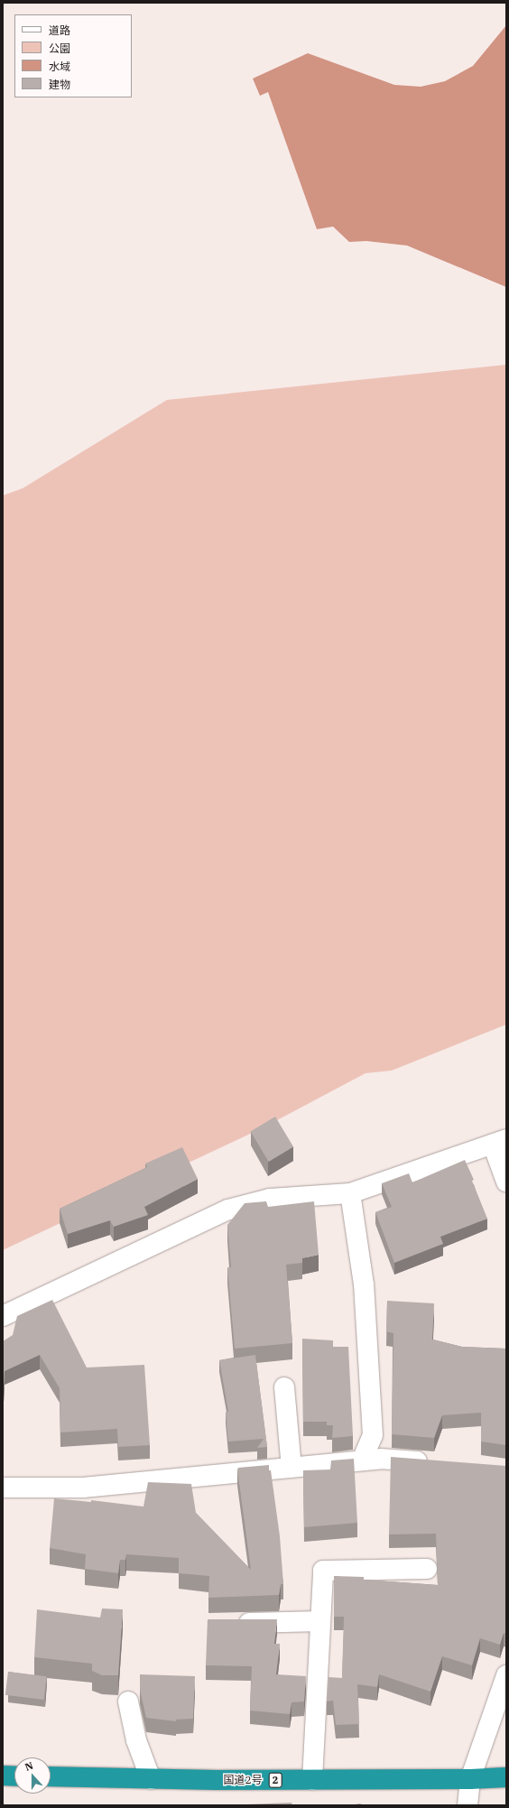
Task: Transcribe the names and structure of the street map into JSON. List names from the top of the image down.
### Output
{
  "streets": {
    "highway": ["国道2号", "2"]
  },
  "legend": [
    "道路",
    "公園",
    "水域",
    "建物"
  ],
  "north": "top"
}
